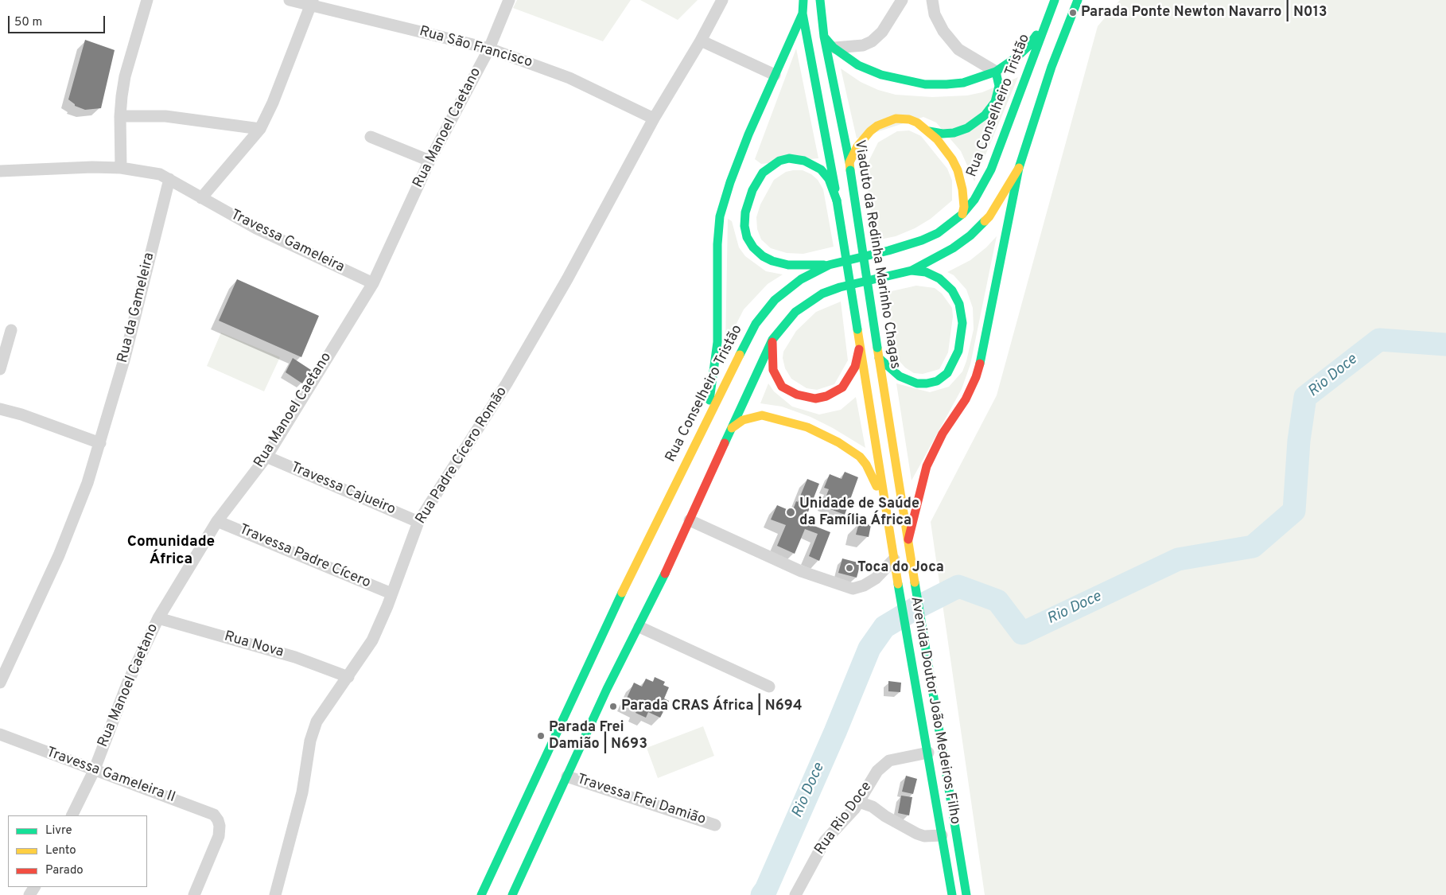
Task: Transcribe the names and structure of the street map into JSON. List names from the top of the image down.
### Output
{
  "streets": {
    "main road": ["Rua Conselheiro Tristão", "Viaduto da Redinha Marinho Chagas", "Avenida Doutor João Medeiros Filho"],
    "street": [
      "Rua São Francisco",
      "Rua Manoel Caetano",
      "Travessa Gameleira",
      "Rua da Gameleira",
      "Rua Padre Cícero Romão",
      "Travessa Cajueiro",
      "Travessa Padre Cícero",
      "Rua Nova",
      "Travessa Gameleira II",
      "Travessa Frei Damião",
      "Rua Rio Doce"
    ]
  },
  "crossings": [
    ["Rua São Francisco", "Rua Manoel Caetano"],
    ["Rua São Francisco", "Rua Padre Cícero Romão"],
    ["Rua Manoel Caetano", "Travessa Gameleira"],
    ["Rua Manoel Caetano", "Travessa Cajueiro"],
    ["Rua Manoel Caetano", "Travessa Padre Cícero"],
    ["Rua Manoel Caetano", "Rua Nova"],
    ["Rua Manoel Caetano", "Travessa Gameleira II"],
    ["Viaduto da Redinha Marinho Chagas", "Avenida Doutor João Medeiros Filho"],
    ["Rua Padre Cícero Romão", "Travessa Cajueiro"],
    ["Rua Padre Cícero Romão", "Travessa Padre Cícero"],
    ["Rua Padre Cícero Romão", "Rua Nova"],
    ["Avenida Doutor João Medeiros Filho", "Rua Rio Doce"]
  ],
  "districts": ["Comunidade África"],
  "water": ["Rio Doce"],
  "places": [
    "Parada Ponte Newton Navarro | N013",
    "Unidade de Saúde da Família África",
    "Toca do Joca",
    "Parada CRAS África | N694",
    "Parada Frei Damião | N693"
  ],
  "legend": ["Livre", "Lento", "Parado"],
  "scale_bar": "50 m"
}
